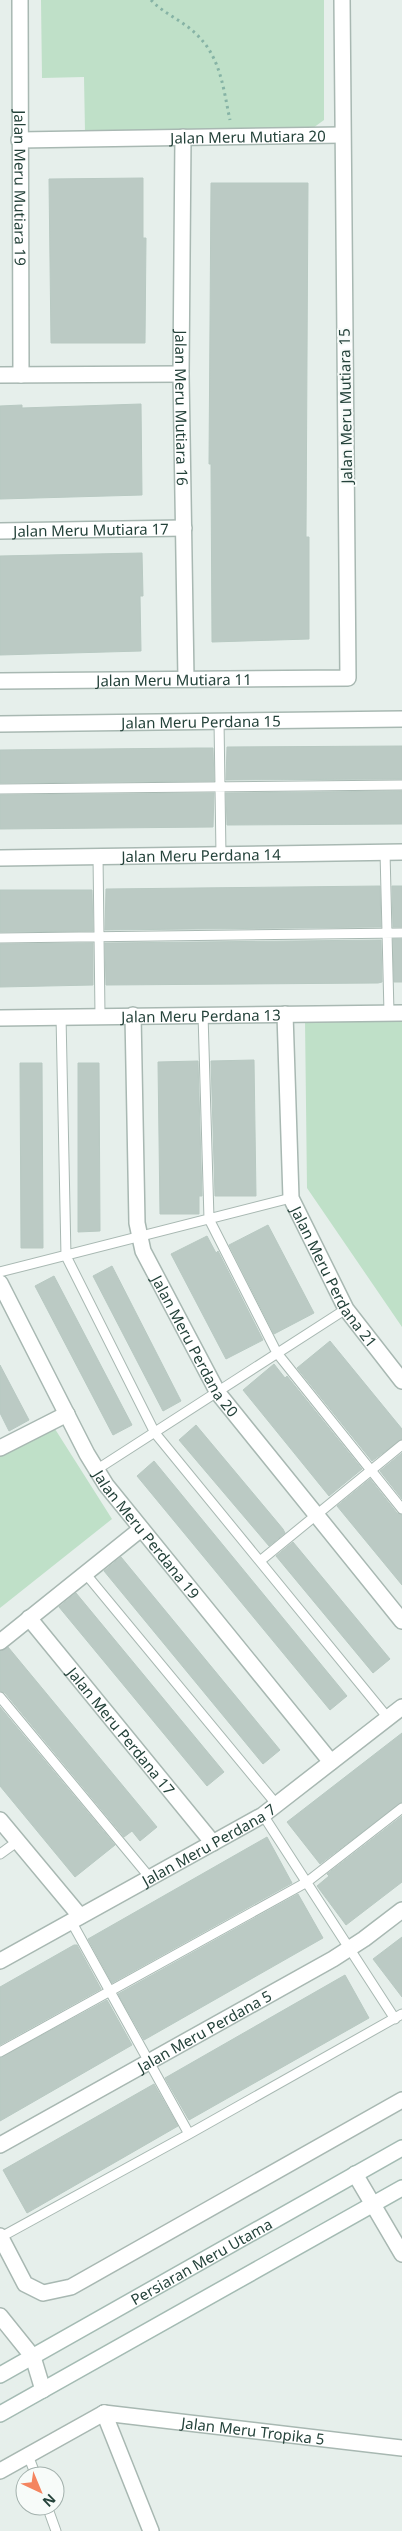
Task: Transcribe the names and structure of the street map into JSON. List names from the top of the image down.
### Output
{
  "streets": {
    "street": [
      "Jalan Meru Mutiara 20",
      "Jalan Meru Mutiara 19",
      "Jalan Meru Mutiara 15",
      "Jalan Meru Mutiara 16",
      "Jalan Meru Mutiara 17",
      "Jalan Meru Mutiara 11",
      "Jalan Meru Perdana 15",
      "Jalan Meru Perdana 14",
      "Jalan Meru Perdana 13",
      "Jalan Meru Perdana 21",
      "Jalan Meru Perdana 20",
      "Jalan Meru Perdana 19",
      "Jalan Meru Perdana 17",
      "Jalan Meru Perdana 7",
      "Jalan Meru Perdana 5",
      "Persiaran Meru Utama",
      "Jalan Meru Tropika 5"
    ]
  },
  "crossings": [
    ["Jalan Meru Mutiara 20", "Jalan Meru Mutiara 19"],
    ["Jalan Meru Mutiara 20", "Jalan Meru Mutiara 15"],
    ["Jalan Meru Mutiara 20", "Jalan Meru Mutiara 16"],
    ["Jalan Meru Mutiara 15", "Jalan Meru Mutiara 11"],
    ["Jalan Meru Mutiara 16", "Jalan Meru Mutiara 17"],
    ["Jalan Meru Mutiara 16", "Jalan Meru Mutiara 11"],
    ["Jalan Meru Perdana 13", "Jalan Meru Perdana 21"],
    ["Jalan Meru Perdana 13", "Jalan Meru Perdana 20"],
    ["Jalan Meru Perdana 19", "Jalan Meru Perdana 7"],
    ["Jalan Meru Perdana 17", "Jalan Meru Perdana 7"]
  ],
  "north": "bottom right"
}
